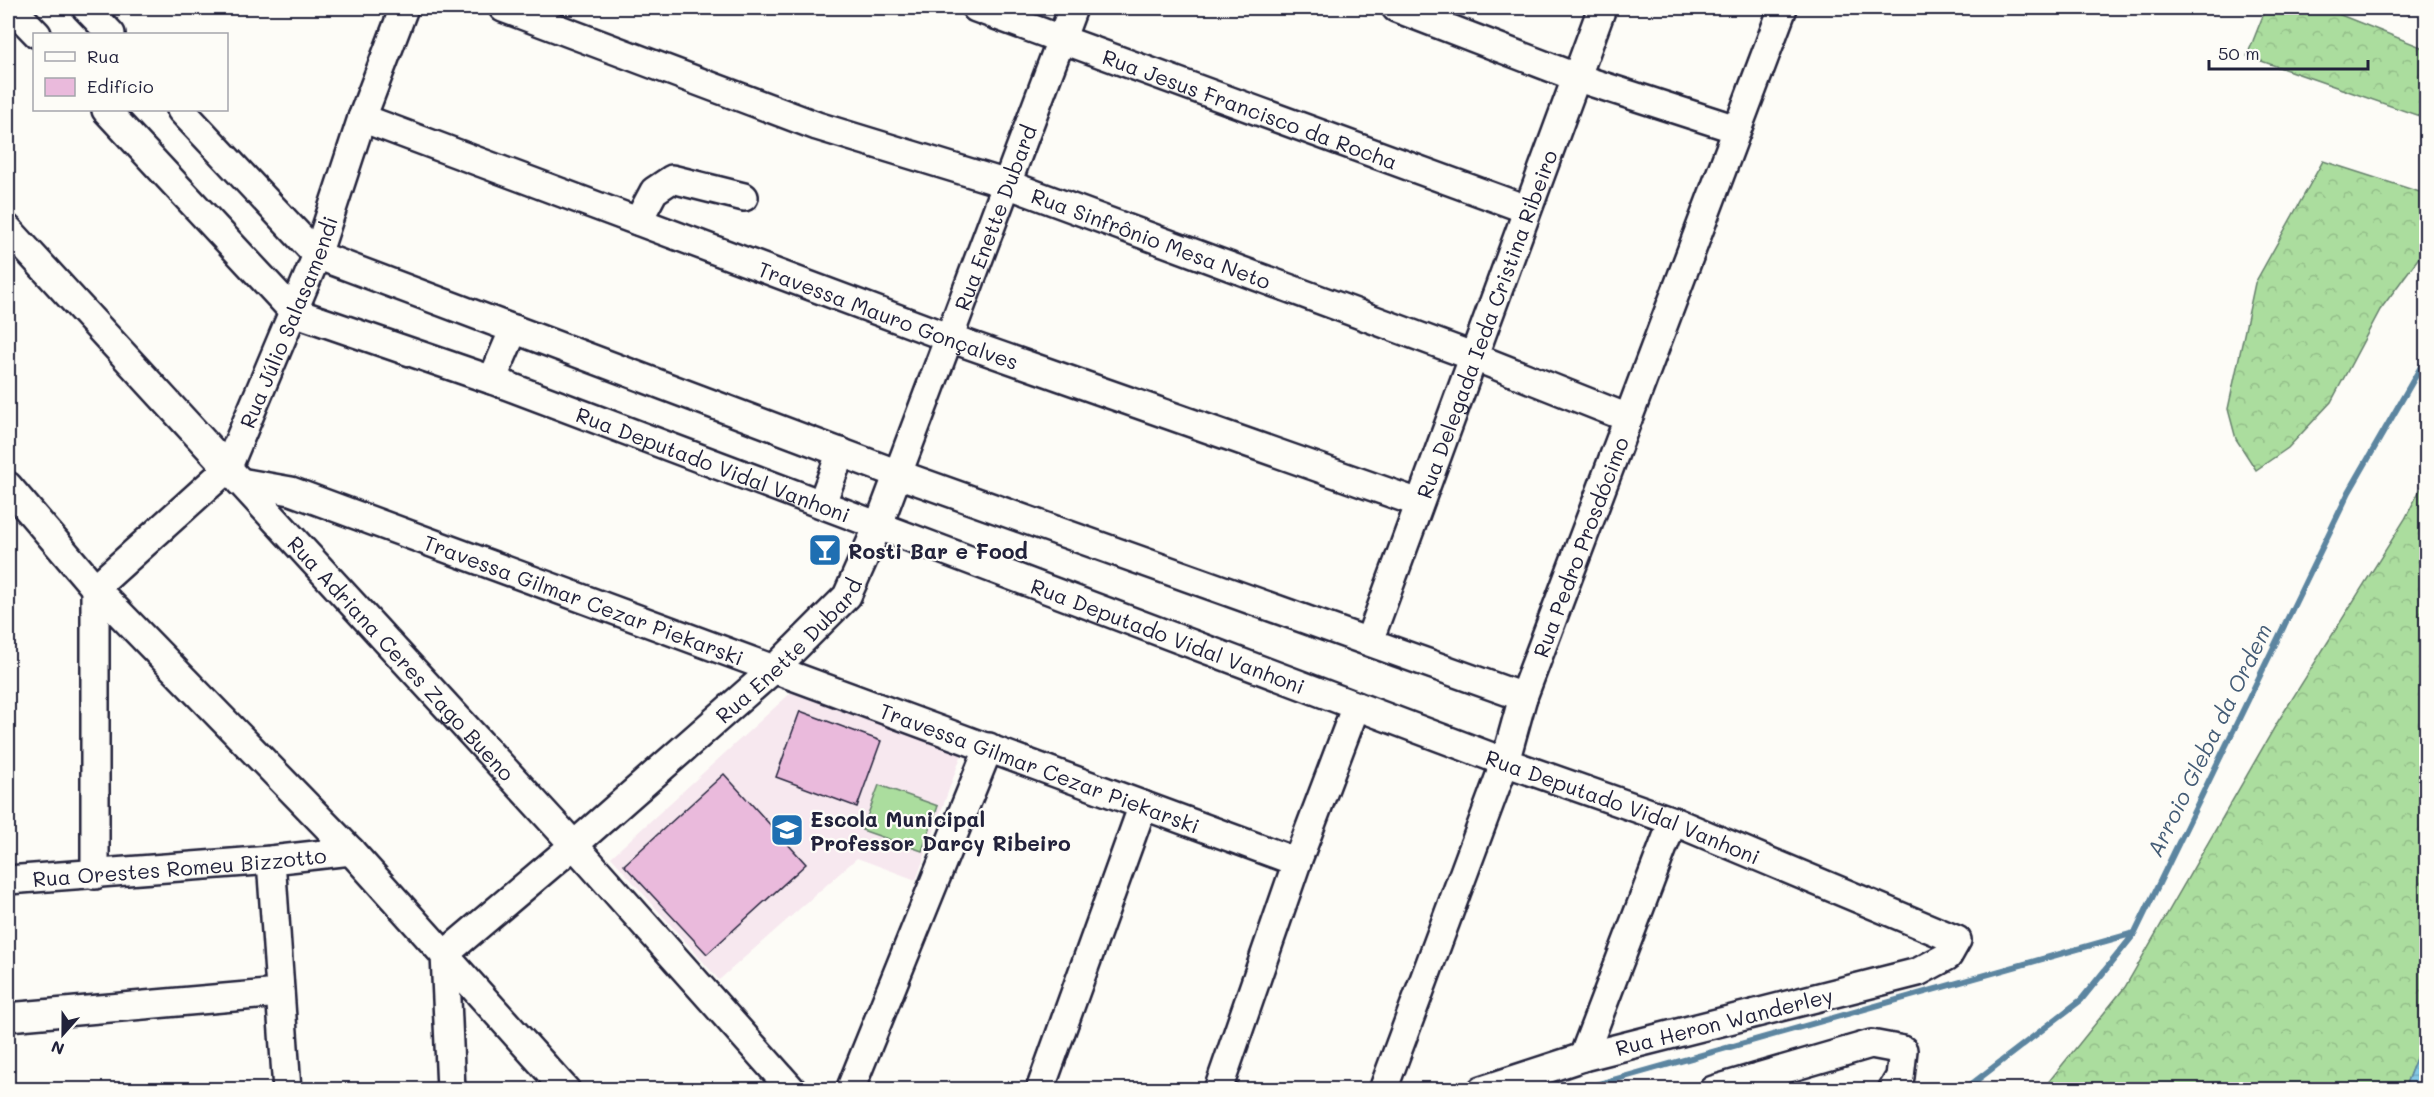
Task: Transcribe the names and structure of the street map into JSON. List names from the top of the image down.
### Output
{
  "streets": {
    "street": [
      "Rua Jesus Francisco da Rocha",
      "Rua Enette Dubard",
      "Rua Sinfrônio Mesa Neto",
      "Travessa Mauro Gonçalves",
      "Rua Júlio Salasamendi",
      "Rua Delegada Ieda Cristina Ribeiro",
      "Rua Deputado Vidal Vanhoni",
      "Rua Pedro Prosdócimo",
      "Travessa Gilmar Cezar Piekarski",
      "Rua Adriana Ceres Zago Bueno",
      "Rua Orestes Romeu Bizzotto",
      "Rua Heron Wanderley"
    ]
  },
  "crossings": [
    ["Rua Jesus Francisco da Rocha", "Rua Enette Dubard"],
    ["Rua Jesus Francisco da Rocha", "Rua Delegada Ieda Cristina Ribeiro"],
    ["Rua Enette Dubard", "Rua Sinfrônio Mesa Neto"],
    ["Rua Enette Dubard", "Travessa Mauro Gonçalves"],
    ["Rua Enette Dubard", "Rua Deputado Vidal Vanhoni"],
    ["Rua Enette Dubard", "Travessa Gilmar Cezar Piekarski"],
    ["Rua Enette Dubard", "Rua Adriana Ceres Zago Bueno"],
    ["Rua Sinfrônio Mesa Neto", "Rua Delegada Ieda Cristina Ribeiro"],
    ["Rua Sinfrônio Mesa Neto", "Rua Pedro Prosdócimo"],
    ["Travessa Mauro Gonçalves", "Rua Júlio Salasamendi"],
    ["Travessa Mauro Gonçalves", "Rua Delegada Ieda Cristina Ribeiro"],
    ["Rua Júlio Salasamendi", "Rua Deputado Vidal Vanhoni"],
    ["Rua Júlio Salasamendi", "Travessa Gilmar Cezar Piekarski"],
    ["Rua Júlio Salasamendi", "Rua Adriana Ceres Zago Bueno"],
    ["Rua Deputado Vidal Vanhoni", "Rua Pedro Prosdócimo"],
    ["Rua Deputado Vidal Vanhoni", "Rua Heron Wanderley"],
    ["Travessa Gilmar Cezar Piekarski", "Rua Adriana Ceres Zago Bueno"]
  ],
  "water": ["Arroio Gleba da Ordem"],
  "places": {
    "bar": ["Rosti Bar e Food"],
    "school or university": ["Escola Municipal Professor Darcy Ribeiro"]
  },
  "legend": ["Rua", "Edifício"],
  "scale_bar": "50 m",
  "north": "bottom"
}
